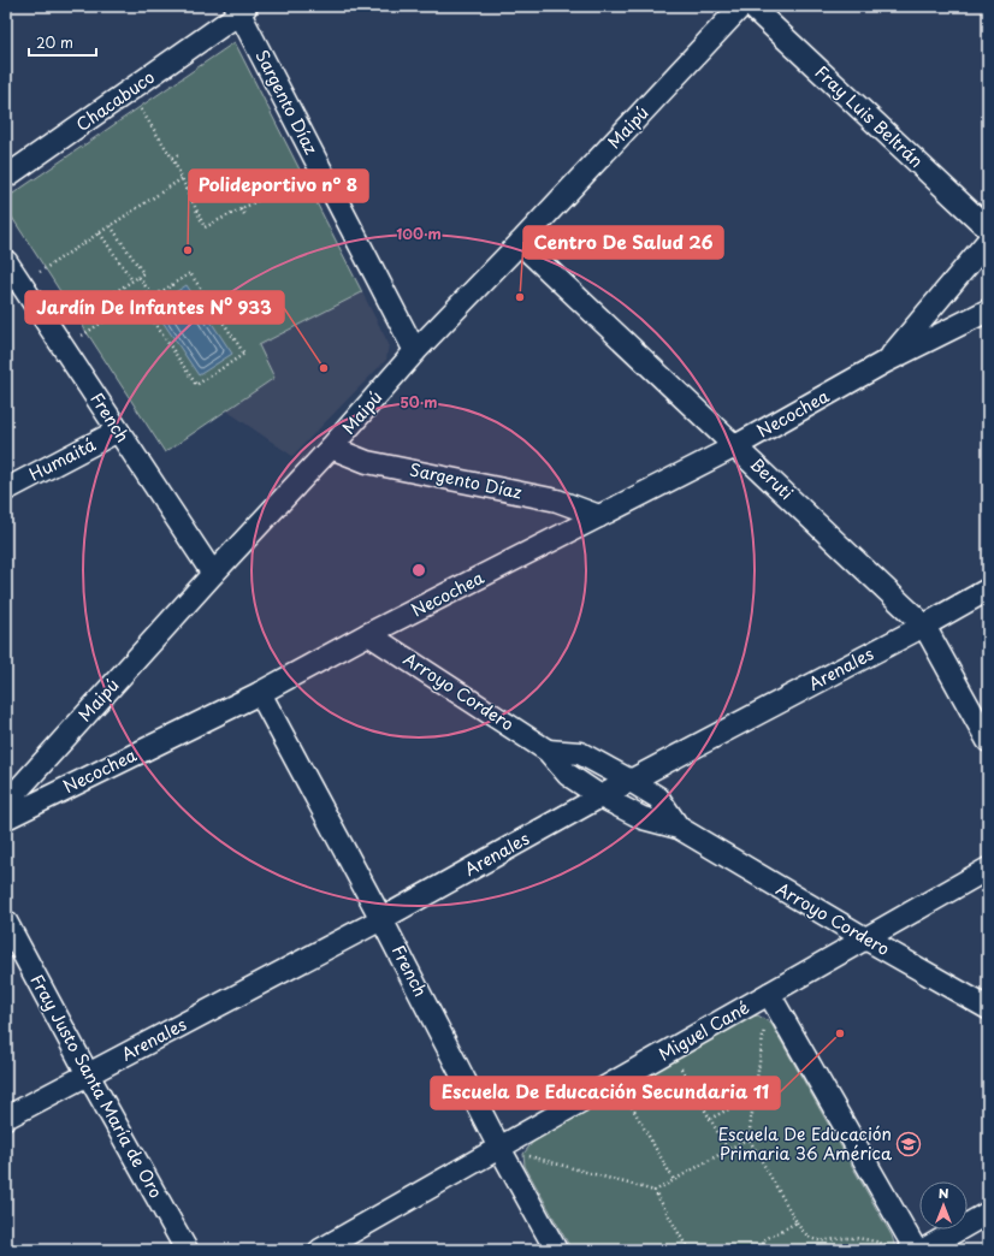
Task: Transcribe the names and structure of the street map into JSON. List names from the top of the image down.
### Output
{
  "streets": {
    "street": [
      "Chacabuco",
      "Sargento Díaz",
      "Fray Luis Beltrán",
      "Maipú",
      "Necochea",
      "French",
      "Humaitá",
      "Beruti",
      "Arenales",
      "Arroyo Cordero",
      "Miguel Cané",
      "Fray Justo Santa María de Oro"
    ]
  },
  "crossings": [
    ["Chacabuco", "Sargento Díaz"],
    ["Sargento Díaz", "Maipú"],
    ["Sargento Díaz", "Necochea"],
    ["Maipú", "French"],
    ["Maipú", "Beruti"],
    ["Necochea", "French"],
    ["Necochea", "Beruti"],
    ["Necochea", "Arroyo Cordero"],
    ["French", "Humaitá"],
    ["French", "Arenales"],
    ["French", "Miguel Cané"],
    ["Beruti", "Arenales"],
    ["Arenales", "Arroyo Cordero"],
    ["Arenales", "Fray Justo Santa María de Oro"],
    ["Arroyo Cordero", "Miguel Cané"]
  ],
  "places": {
    "other": [
      "Polideportivo n° 8",
      "Centro De Salud 26",
      "Jardín De Infantes Nº 933",
      "Escuela De Educación Secundaria 11"
    ],
    "school or university": ["Escuela De Educación Primaria 36 América"]
  },
  "scale_bar": "20 m",
  "north": "top",
  "rings": ["100 m", "50 m"]
}
